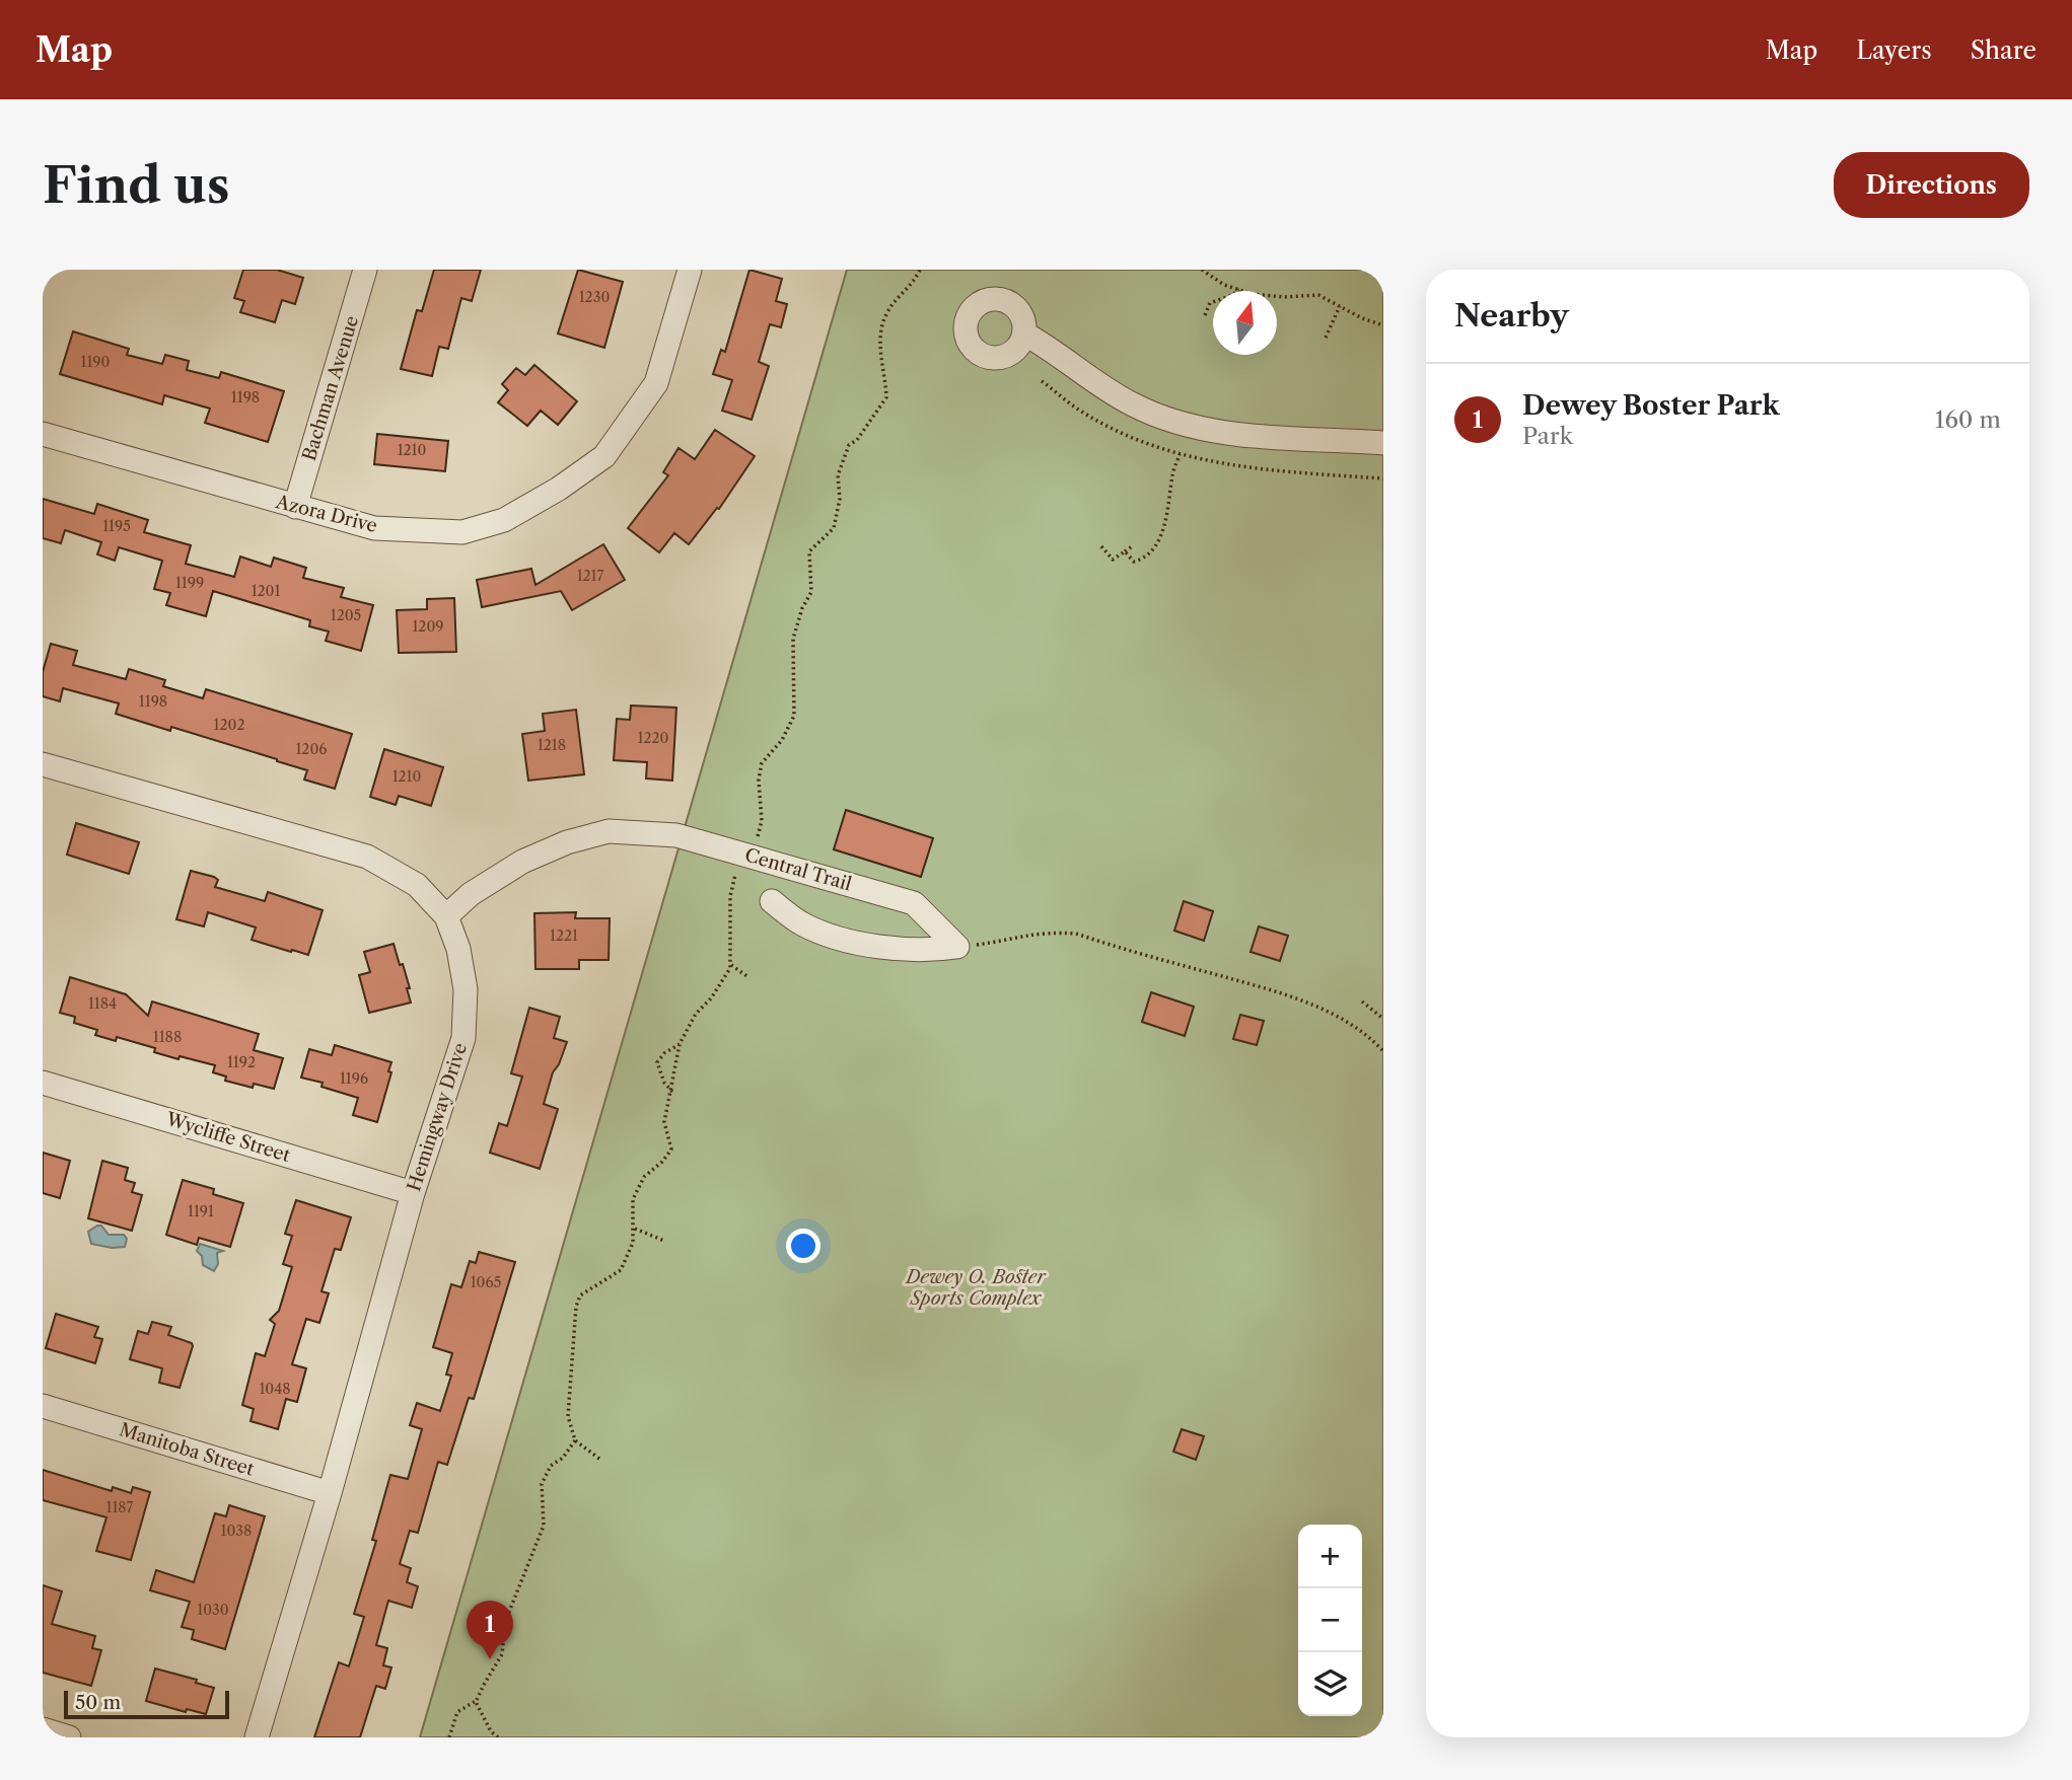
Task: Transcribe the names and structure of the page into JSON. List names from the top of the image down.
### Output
{
  "streets": {
    "street": [
      "Bachman Avenue",
      "Azora Drive",
      "Central Trail",
      "Hemingway Drive",
      "Wycliffe Street",
      "Manitoba Street"
    ]
  },
  "crossings": [
    ["Bachman Avenue", "Azora Drive"],
    ["Central Trail", "Hemingway Drive"],
    ["Hemingway Drive", "Wycliffe Street"],
    ["Hemingway Drive", "Manitoba Street"]
  ],
  "parks": ["Dewey O. Boster Sports Complex"],
  "house_numbers": [
    "1230",
    "1190",
    "1198",
    "1210",
    "1195",
    "1217",
    "1199",
    "1201",
    "1205",
    "1209",
    "1198",
    "1202",
    "1220",
    "1218",
    "1206",
    "1210",
    "1221",
    "1184",
    "1188",
    "1192",
    "1196",
    "1191",
    "1065",
    "1048",
    "1187",
    "1038",
    "1030"
  ],
  "scale_bar": "50 m",
  "north": "top",
  "page": {
    "header": "Map",
    "nav": ["Map", "Layers", "Share"],
    "buttons": "Directions",
    "title": "Find us",
    "heading": "Nearby",
    "list": [
      {
        "mark": "1",
        "name": "Dewey Boster Park",
        "note": "Park",
        "value": "160 m"
      }
    ],
    "map_buttons": ["+", "−"],
    "pins": "1",
    "scale": "50 m"
  }
}
